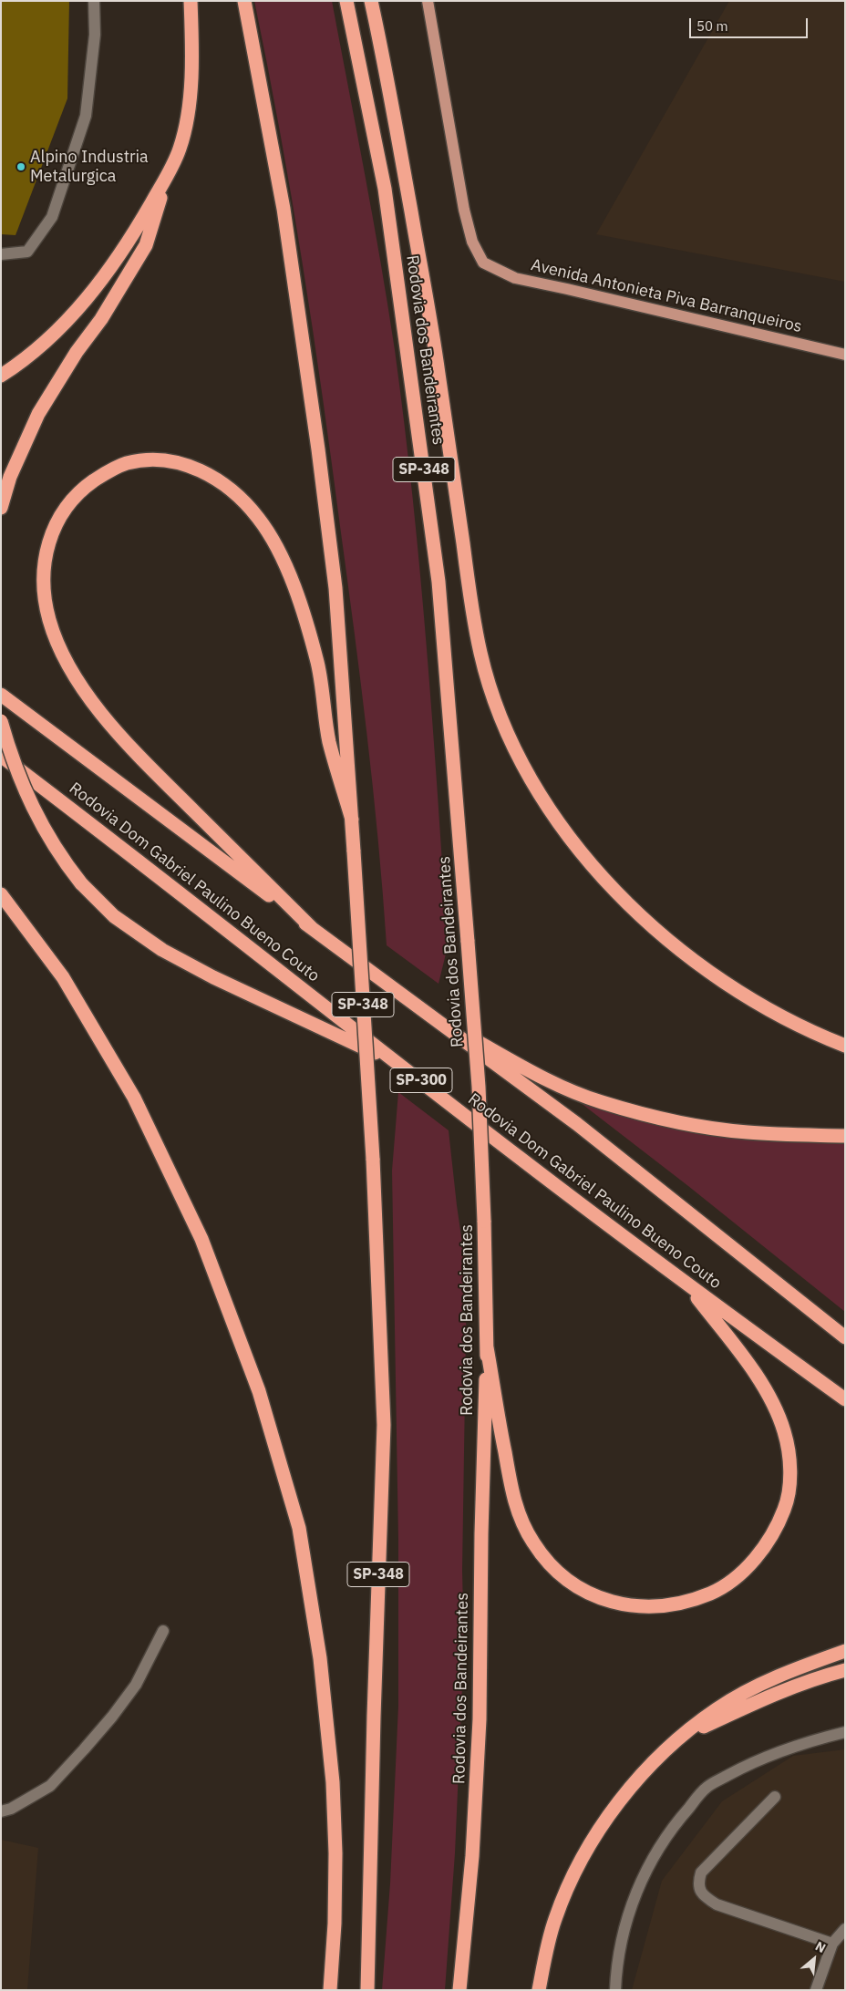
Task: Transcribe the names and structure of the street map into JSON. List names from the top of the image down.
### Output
{
  "streets": {
    "highway": [
      "Rodovia dos Bandeirantes",
      "SP-348",
      "Rodovia Dom Gabriel Paulino Bueno Couto",
      "SP-300"
    ],
    "main road": ["Avenida Antonieta Piva Barranqueiros"]
  },
  "places": ["Alpino Industria Metalurgica"],
  "scale_bar": "50 m",
  "north": "top right"
}
